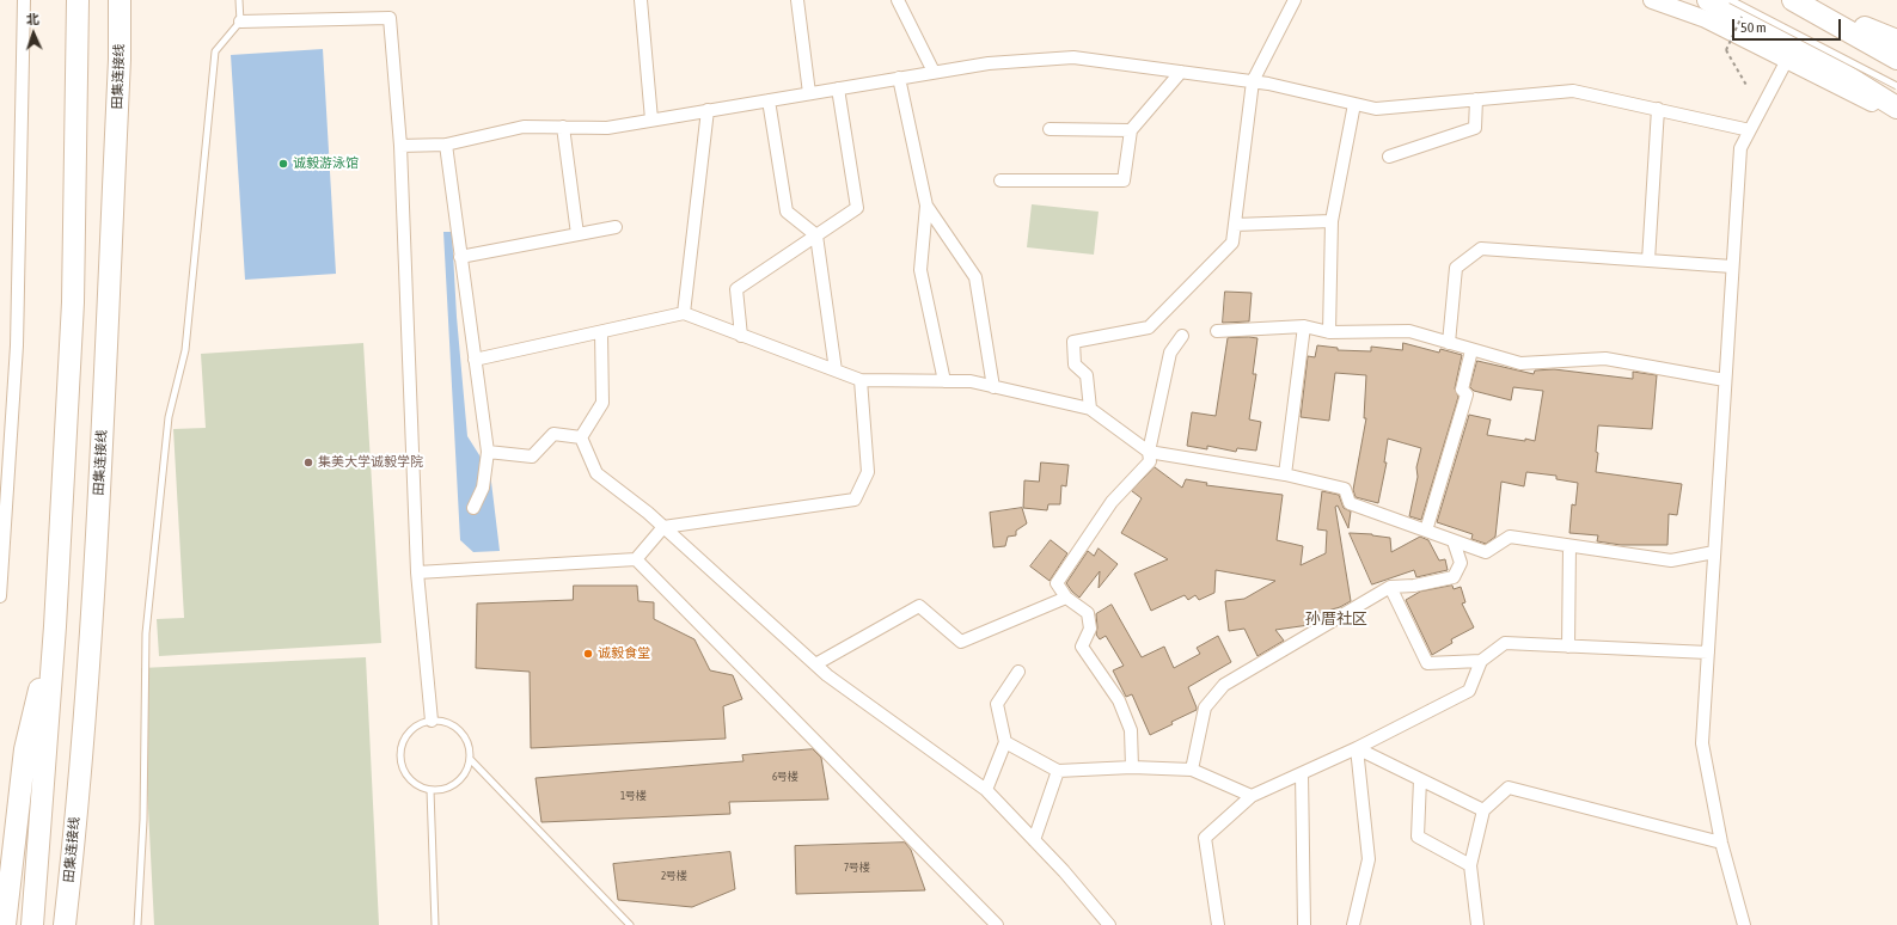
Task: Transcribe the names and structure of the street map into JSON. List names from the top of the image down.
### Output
{
  "streets": {
    "highway": ["田集连接线"]
  },
  "districts": ["孙厝社区"],
  "places": ["诚毅游泳馆", "集美大学诚毅学院", "诚毅食堂"],
  "house_numbers": [
    "6号楼",
    "1号楼",
    "7号楼",
    "2号楼"
  ],
  "scale_bar": "50 m",
  "north": "top"
}
